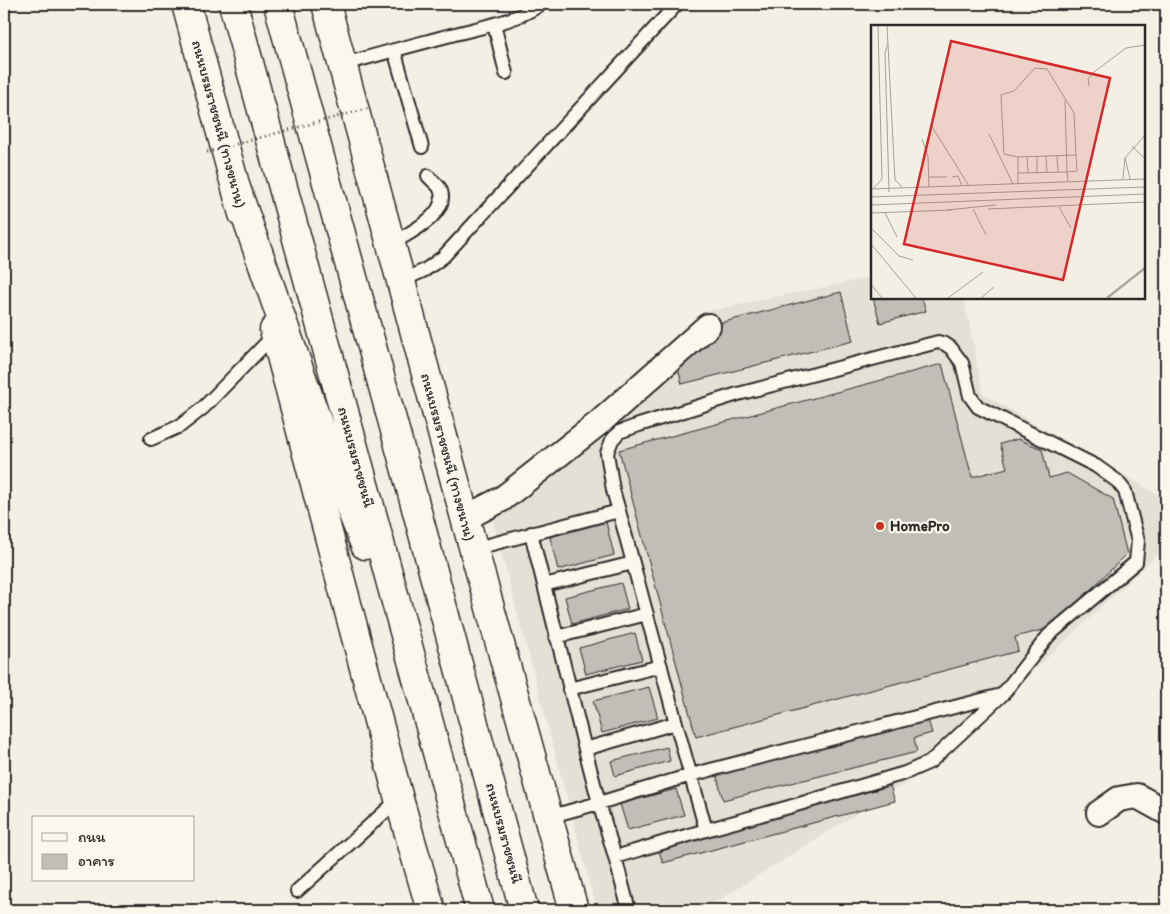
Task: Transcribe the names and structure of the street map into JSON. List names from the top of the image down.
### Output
{
  "streets": {
    "main road": ["ถนนบรมราชชนนี (ทางขนาน)", "ถนนบรมราชชนนี"]
  },
  "places": ["HomePro"],
  "legend": ["ถนน", "อาคาร"]
}
